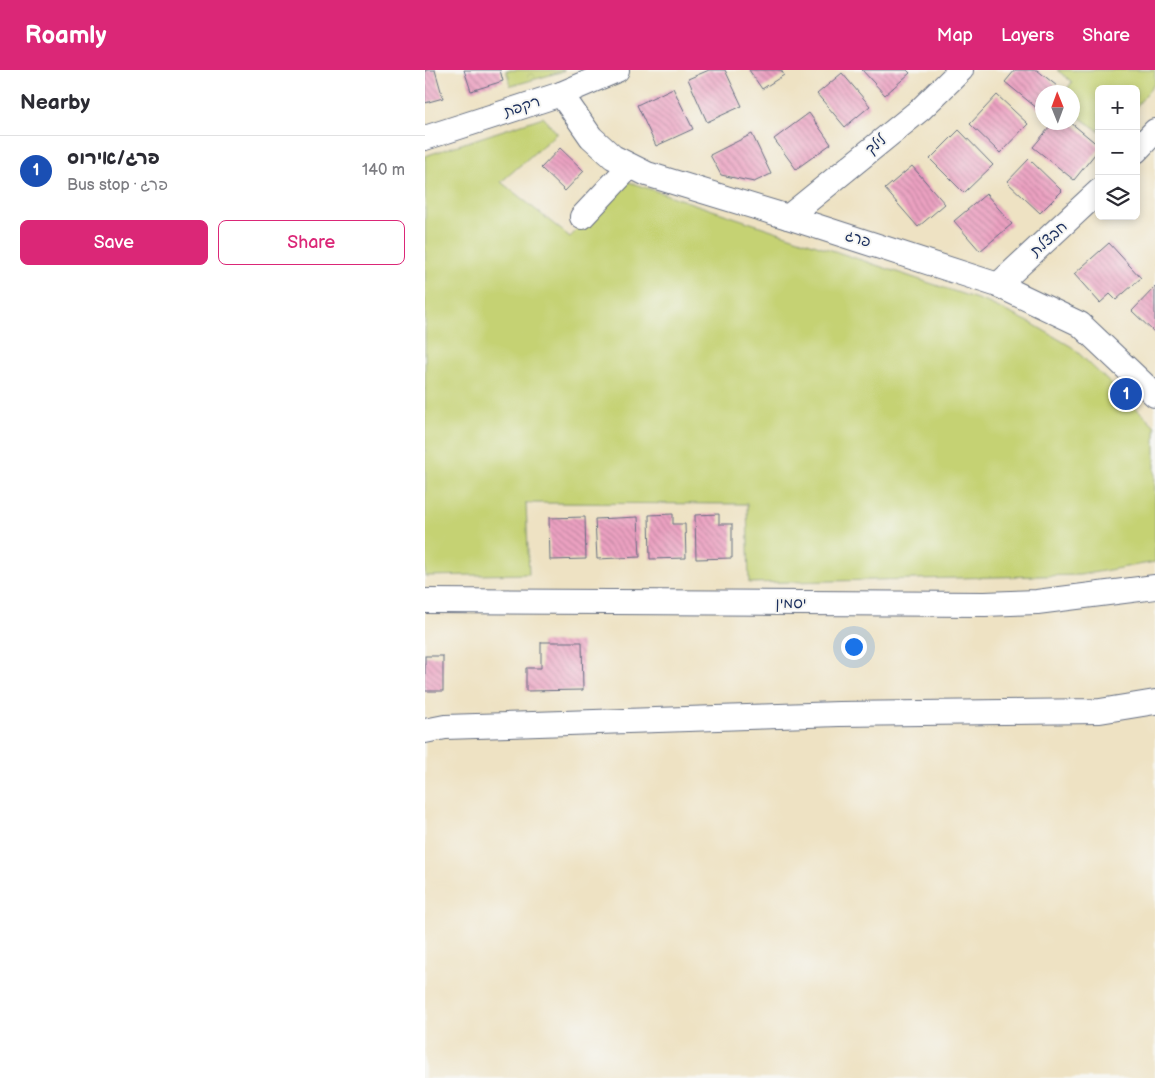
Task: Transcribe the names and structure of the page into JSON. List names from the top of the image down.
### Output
{
  "streets": {
    "street": [
      "רקפת",
      "לילך",
      "פרג",
      "חבצלת",
      "יסמין"
    ]
  },
  "crossings": [
    ["רקפת", "פרג"],
    ["לילך", "פרג"],
    ["פרג", "חבצלת"]
  ],
  "north": "top",
  "page": {
    "header": "Roamly",
    "nav": ["Map", "Layers", "Share"],
    "heading": "Nearby",
    "map_buttons": ["+", "−"],
    "list": [
      {
        "mark": "1",
        "name": "פרג/אירוס",
        "note": "Bus stop · פרג",
        "value": "140 m"
      }
    ],
    "buttons": ["Save", "Share"],
    "pins": "1"
  }
}
